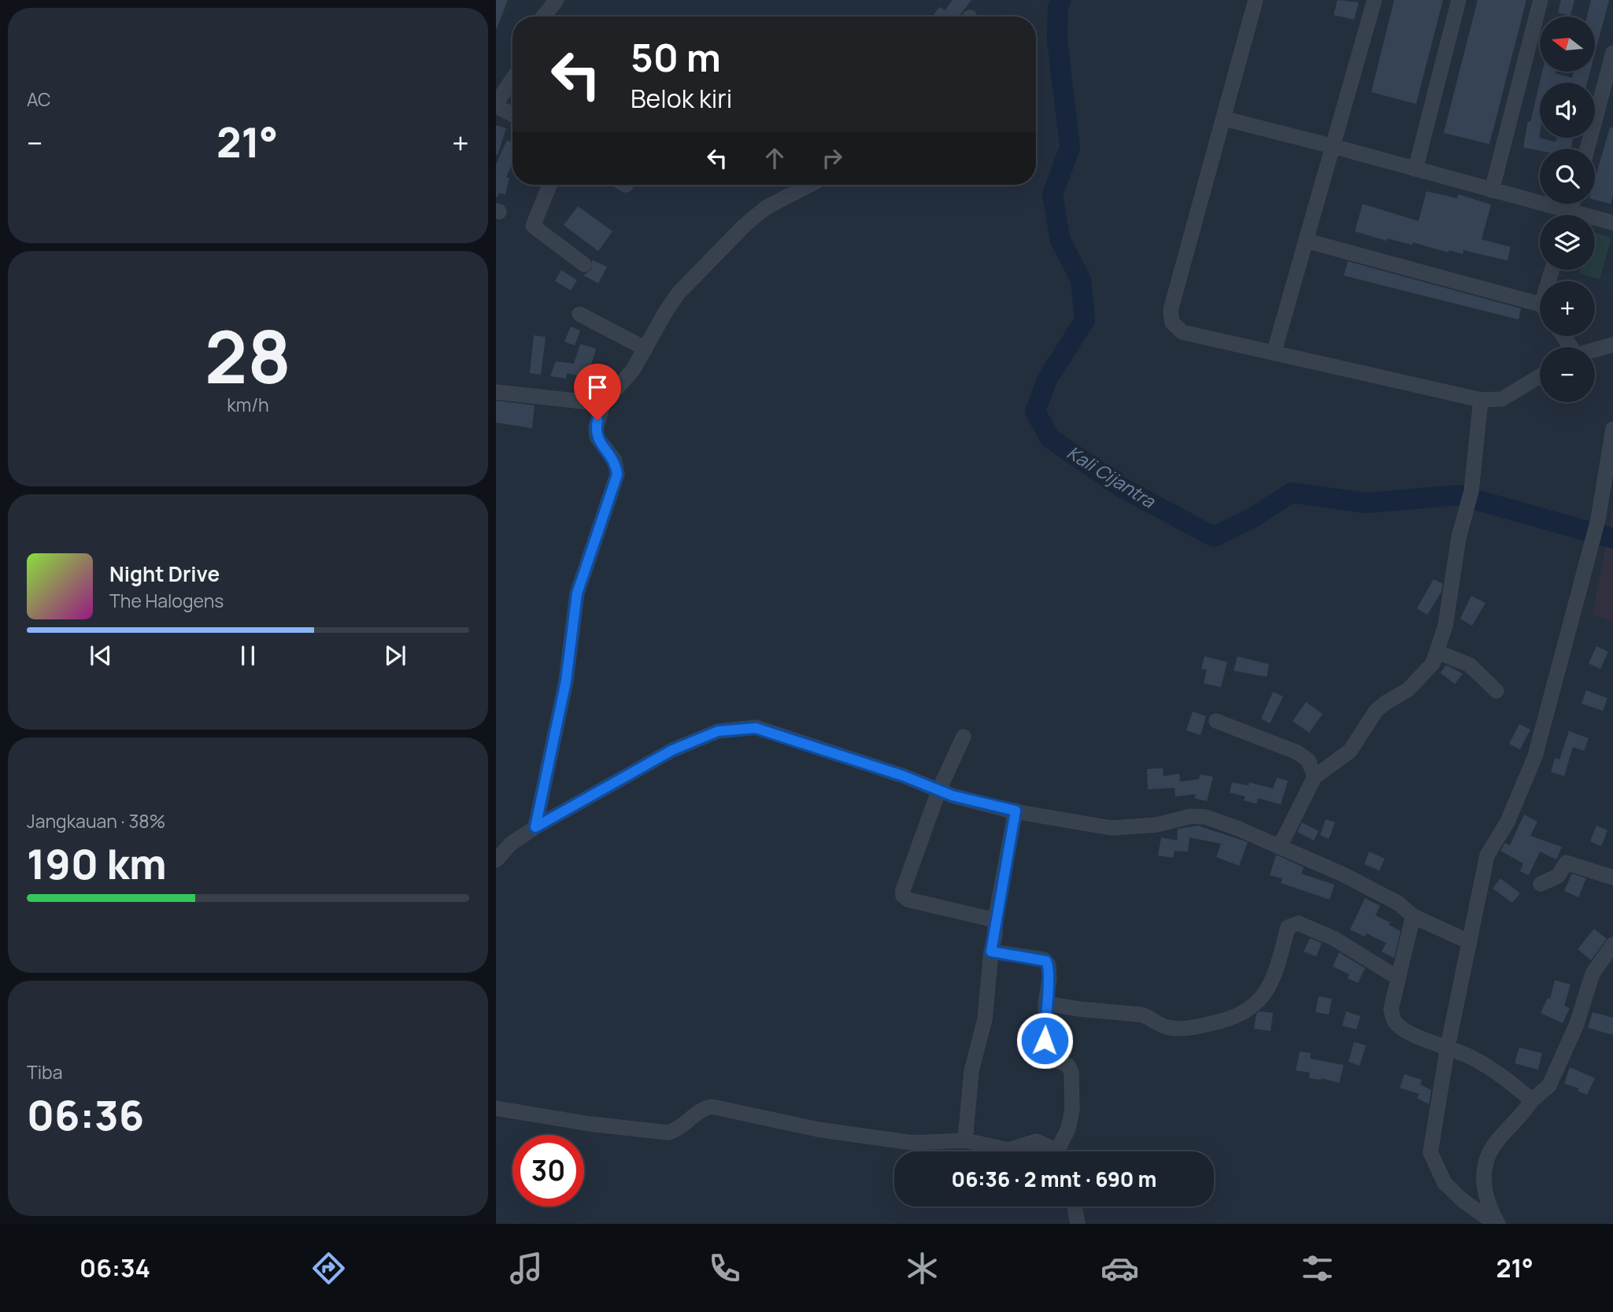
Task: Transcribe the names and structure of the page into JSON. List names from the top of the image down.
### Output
{
  "water": ["Kali Cijantra"],
  "north": "left",
  "page": {
    "tile": [
      "AC",
      ["28", "km/h"],
      ["Jangkauan · 38%", "190 km"],
      ["Tiba", "06:36"]
    ],
    "map_buttons": ["+", "−"],
    "turn": ["50 m", "Belok kiri"],
    "heat": ["−", "21°", "+"],
    "song": ["Night Drive", "The Halogens"],
    "limit": "30",
    "trip": "06:36 · 2 mnt · 690 m",
    "tabs": ["06:34", "21°"]
  }
}
